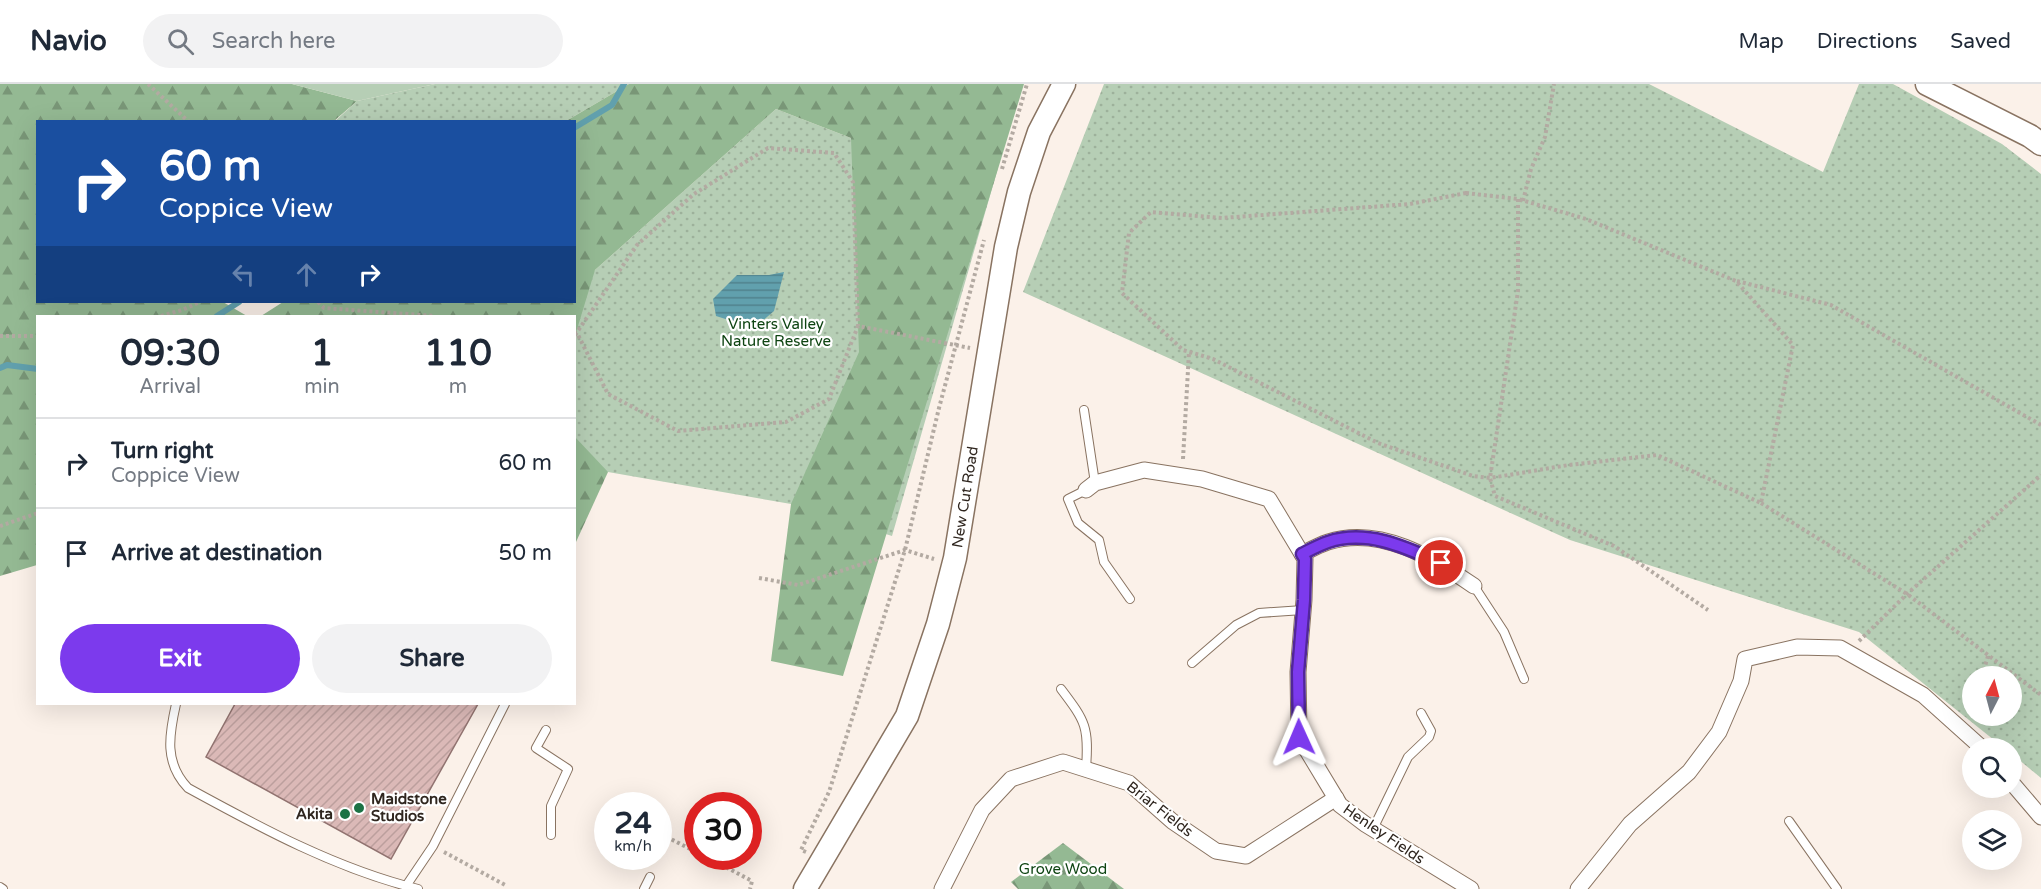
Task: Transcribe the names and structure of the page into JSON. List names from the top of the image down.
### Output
{
  "streets": {
    "street": ["New Cut Road", "Briar Fields", "Henley Fields"]
  },
  "crossings": [
    ["Briar Fields", "Henley Fields"]
  ],
  "parks": ["Vinters Valley Nature Reserve", "Grove Wood"],
  "places": ["Maidstone Studios", "Akita"],
  "north": "top",
  "page": {
    "header": "Navio",
    "search": "Search here",
    "nav": ["Map", "Directions", "Saved"],
    "turn": ["60 m", "Coppice View"],
    "eta": [
      "09:30",
      "Arrival",
      "1",
      "min",
      "110",
      "m"
    ],
    "list": [
      {
        "name": "Turn right",
        "note": "Coppice View",
        "value": "60 m"
      },
      {
        "name": "Arrive at destination",
        "value": "50 m"
      }
    ],
    "buttons": ["Exit", "Share"],
    "speed": "24 km/h",
    "limit": "30"
  }
}
